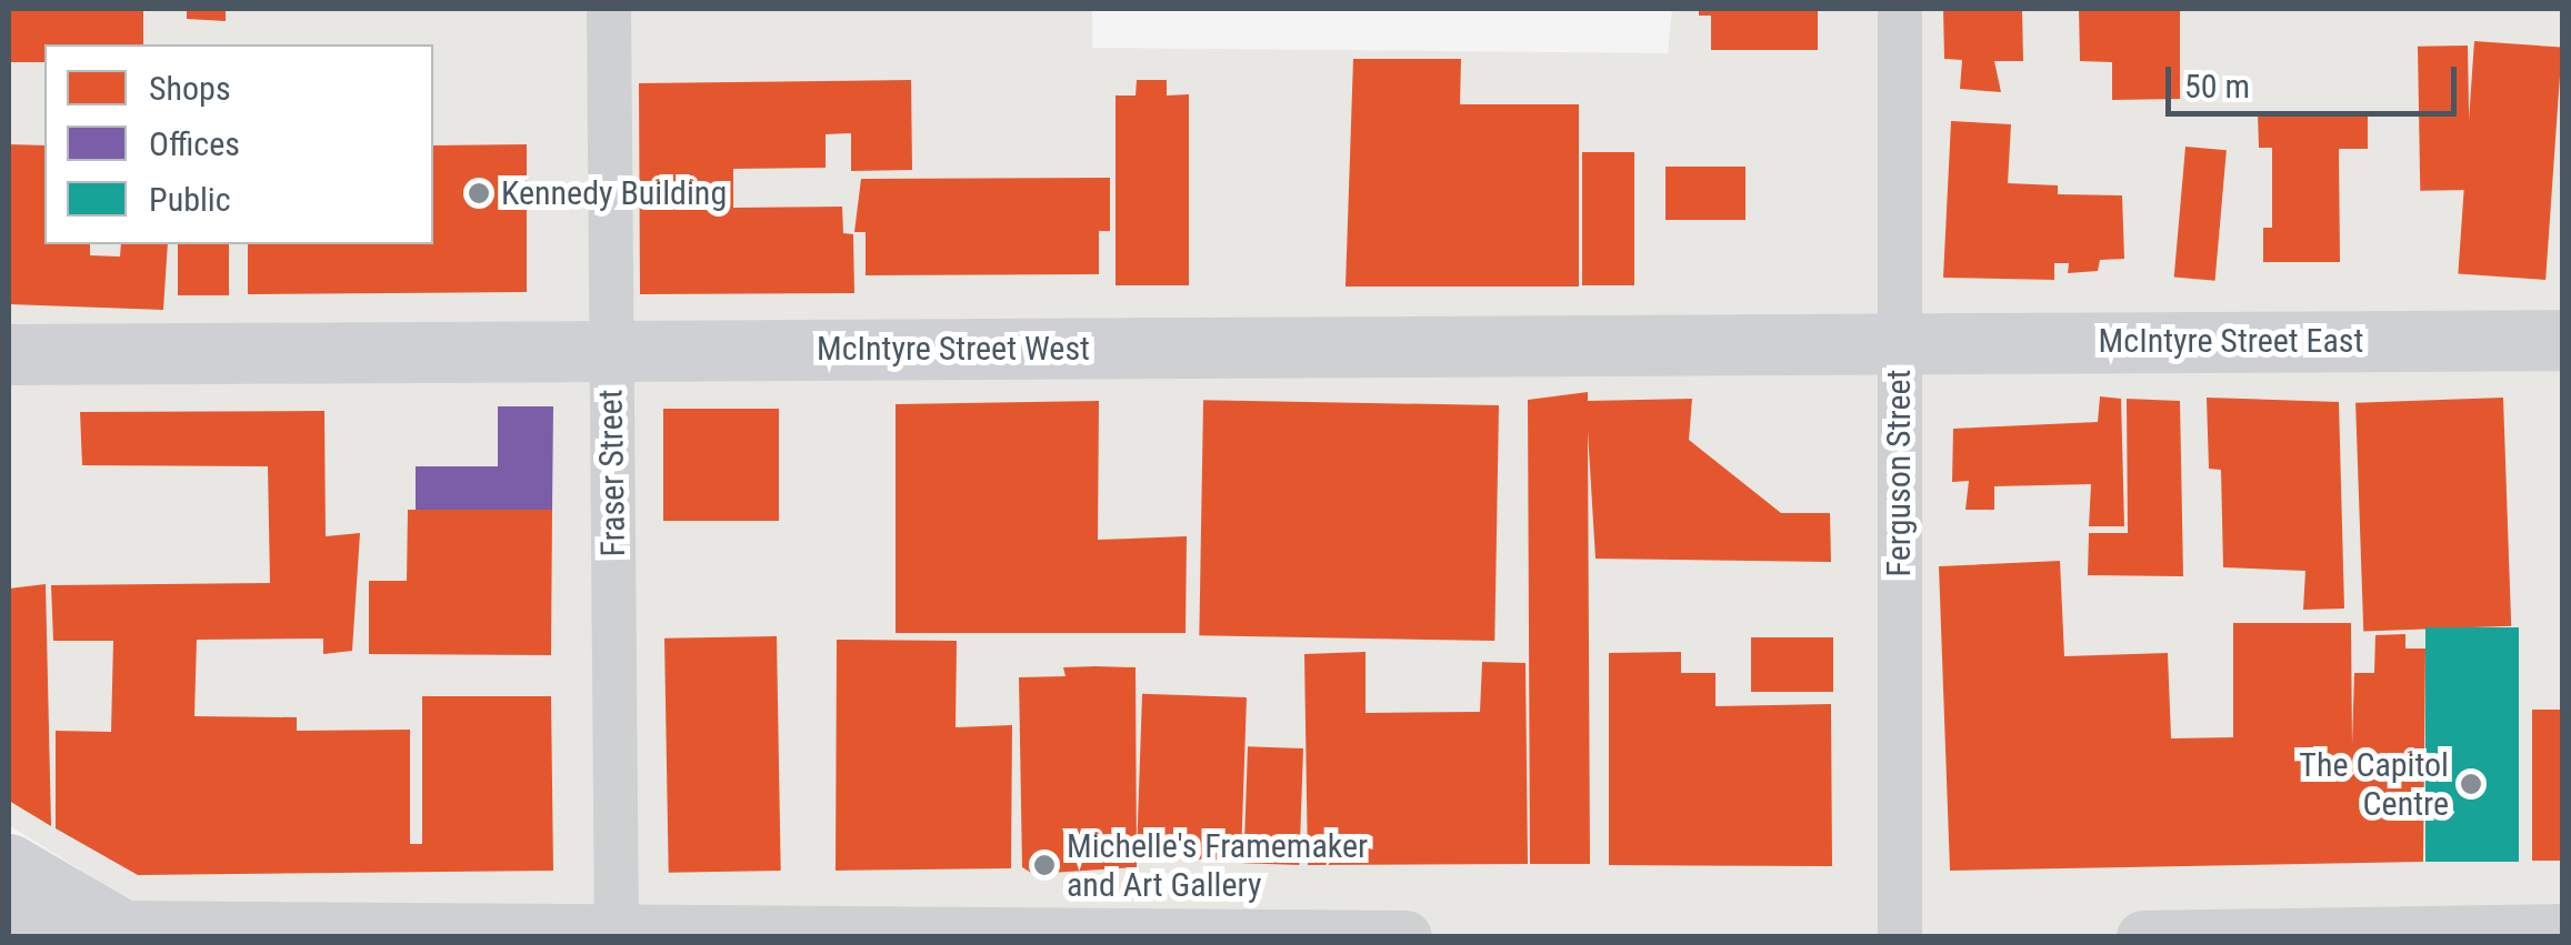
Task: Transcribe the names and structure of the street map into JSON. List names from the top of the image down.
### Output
{
  "streets": {
    "main road": ["McIntyre Street East", "McIntyre Street West"],
    "street": ["Fraser Street", "Ferguson Street"]
  },
  "crossings": [
    ["McIntyre Street East", "McIntyre Street West"],
    ["McIntyre Street East", "Ferguson Street"],
    ["McIntyre Street West", "Fraser Street"],
    ["McIntyre Street West", "Ferguson Street"]
  ],
  "places": ["Kennedy Building", "The Capitol Centre", "Michelle's Framemaker and Art Gallery"],
  "legend": ["Shops", "Offices", "Public"],
  "scale_bar": "50 m"
}
